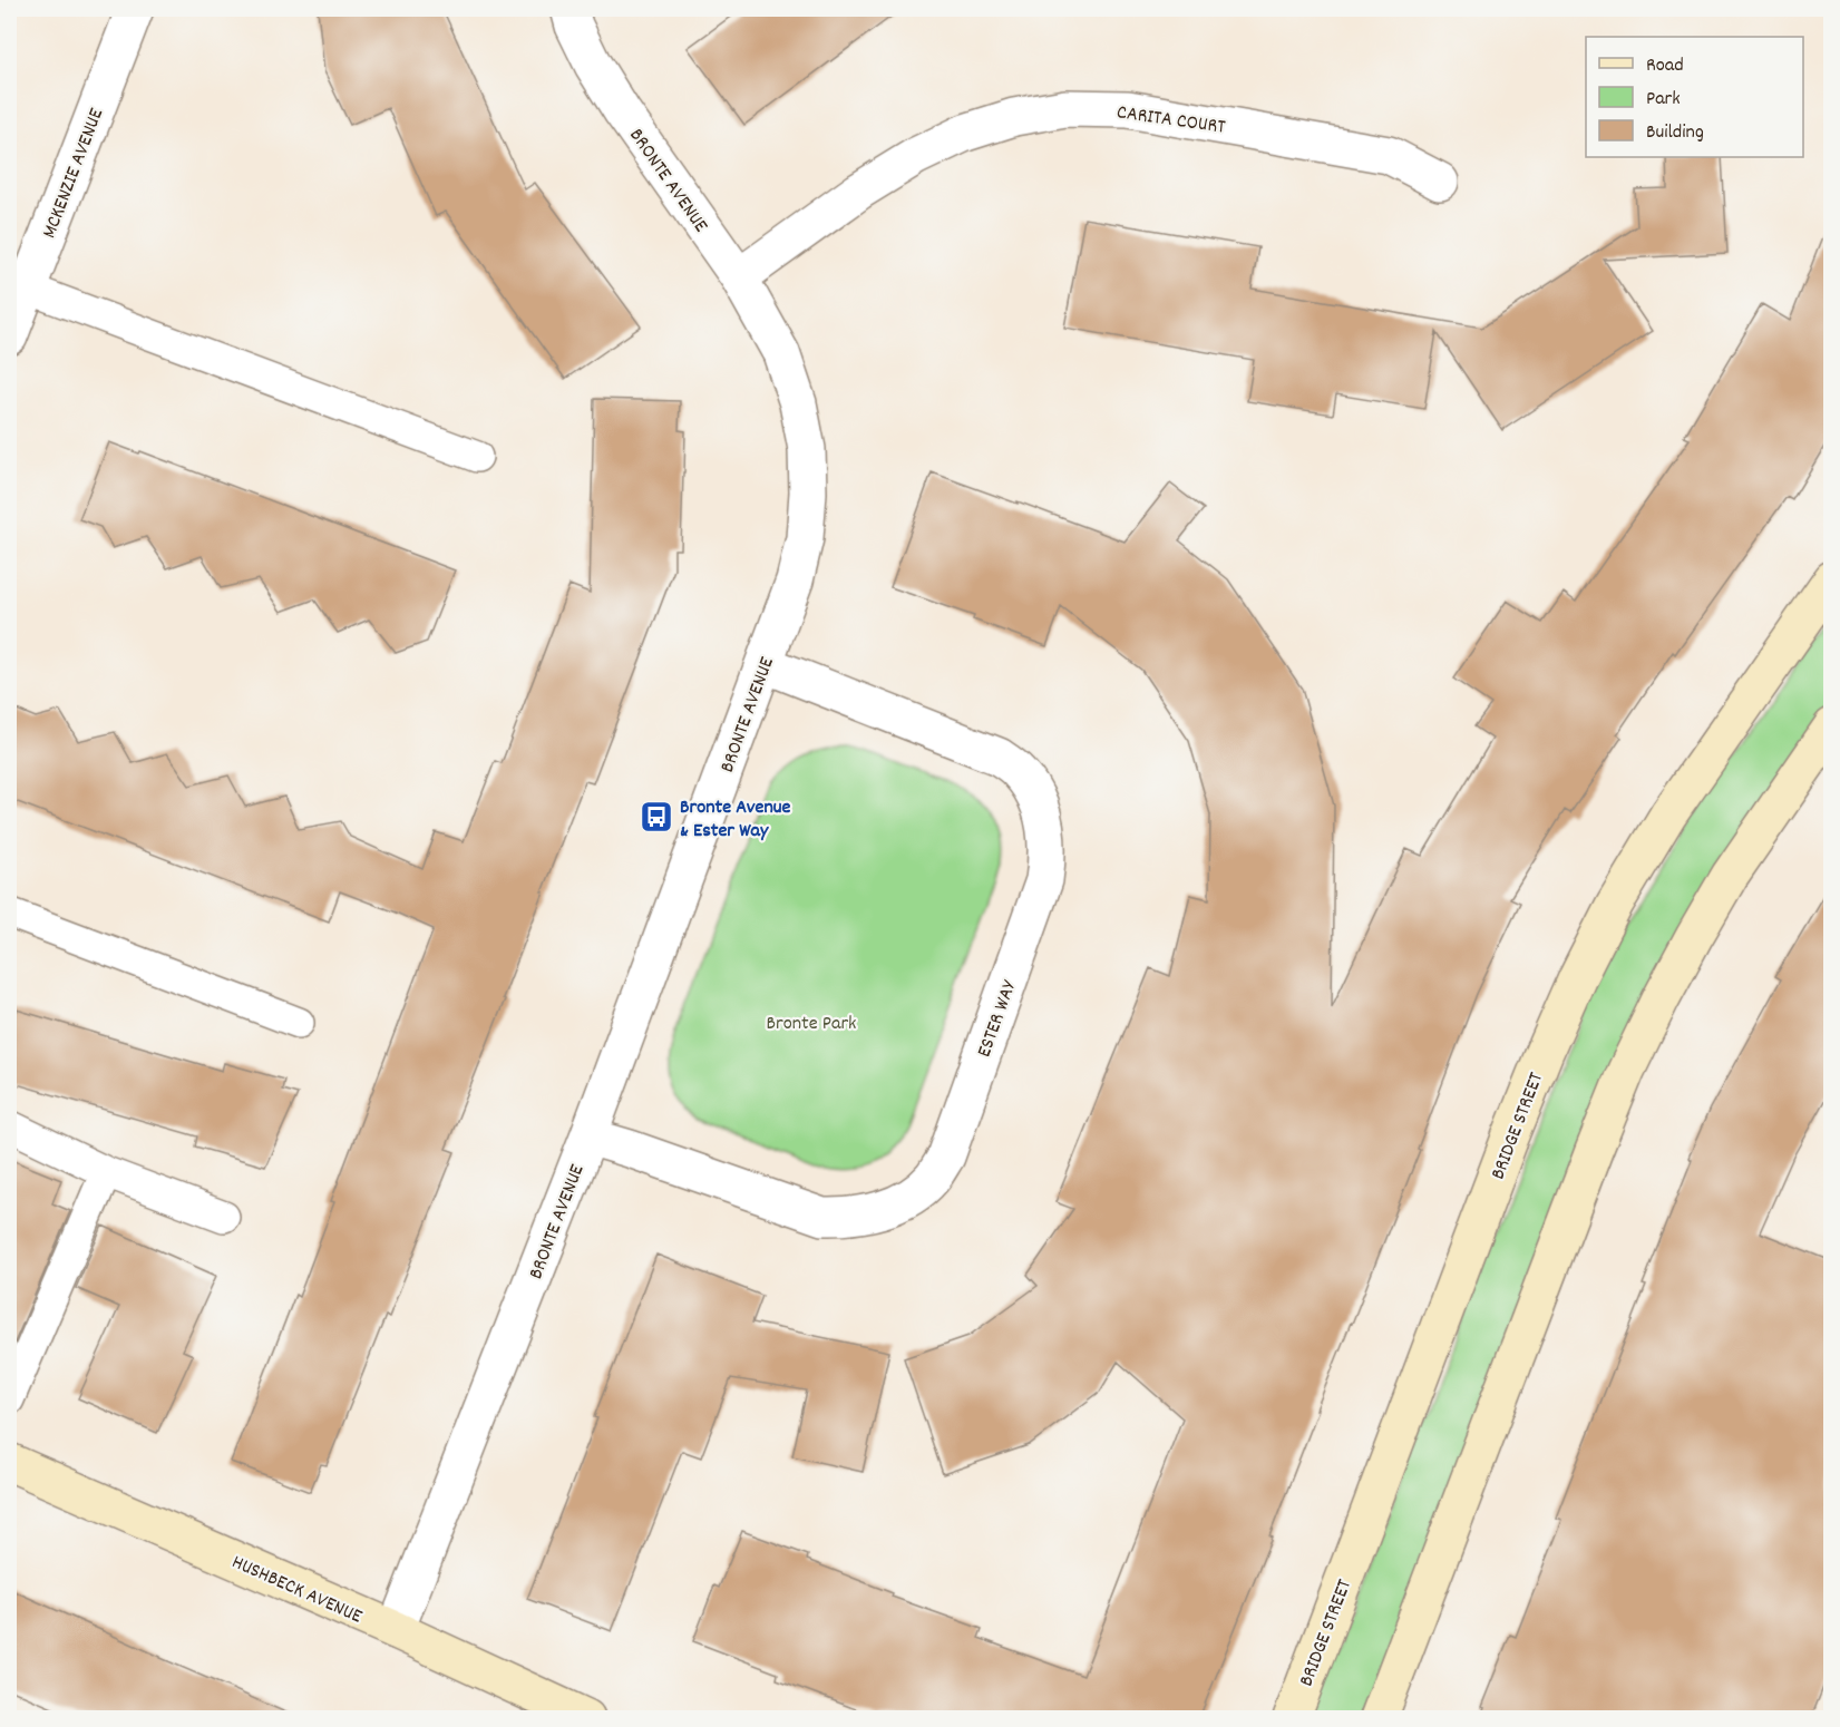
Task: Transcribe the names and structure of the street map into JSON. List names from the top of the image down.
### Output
{
  "streets": {
    "street": [
      "CARITA COURT",
      "MCKENZIE AVENUE",
      "BRONTE AVENUE",
      "ESTER WAY",
      "BRIDGE STREET",
      "HUSHBECK AVENUE"
    ]
  },
  "crossings": [
    ["CARITA COURT", "BRONTE AVENUE"],
    ["BRONTE AVENUE", "ESTER WAY"],
    ["BRONTE AVENUE", "HUSHBECK AVENUE"]
  ],
  "parks": ["Bronte Park"],
  "places": {
    "bus stop": ["Bronte Avenue & Ester Way"]
  },
  "legend": ["Road", "Park", "Building"]
}
